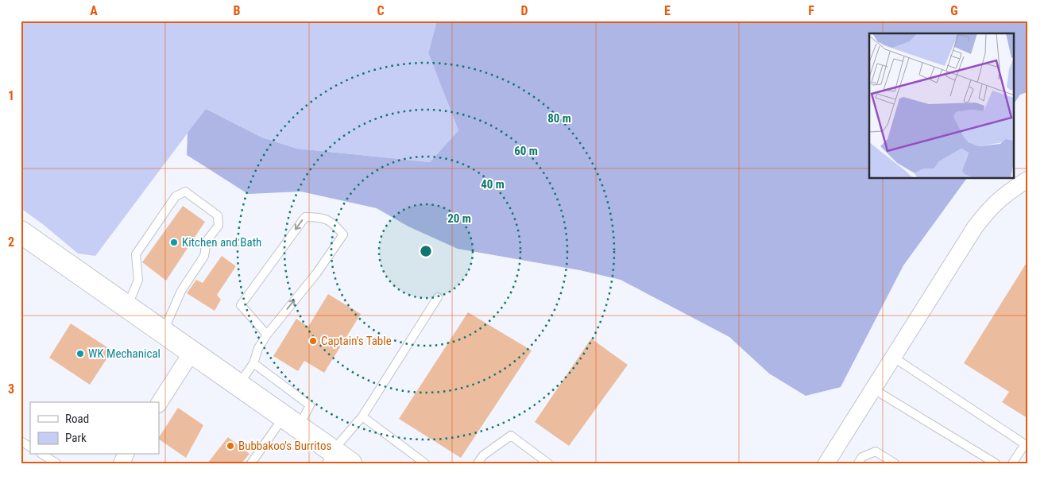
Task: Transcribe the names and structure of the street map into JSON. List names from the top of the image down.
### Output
{
  "places": [
    "Kitchen and Bath",
    "Captain's Table",
    "WK Mechanical",
    "Bubbakoo's Burritos"
  ],
  "legend": ["Road", "Park"],
  "grid": {
    "columns": [
      "A",
      "B",
      "C",
      "D",
      "E",
      "F",
      "G"
    ],
    "rows": ["1", "2", "3"]
  },
  "rings": [
    "80 m",
    "60 m",
    "40 m",
    "20 m"
  ]
}
